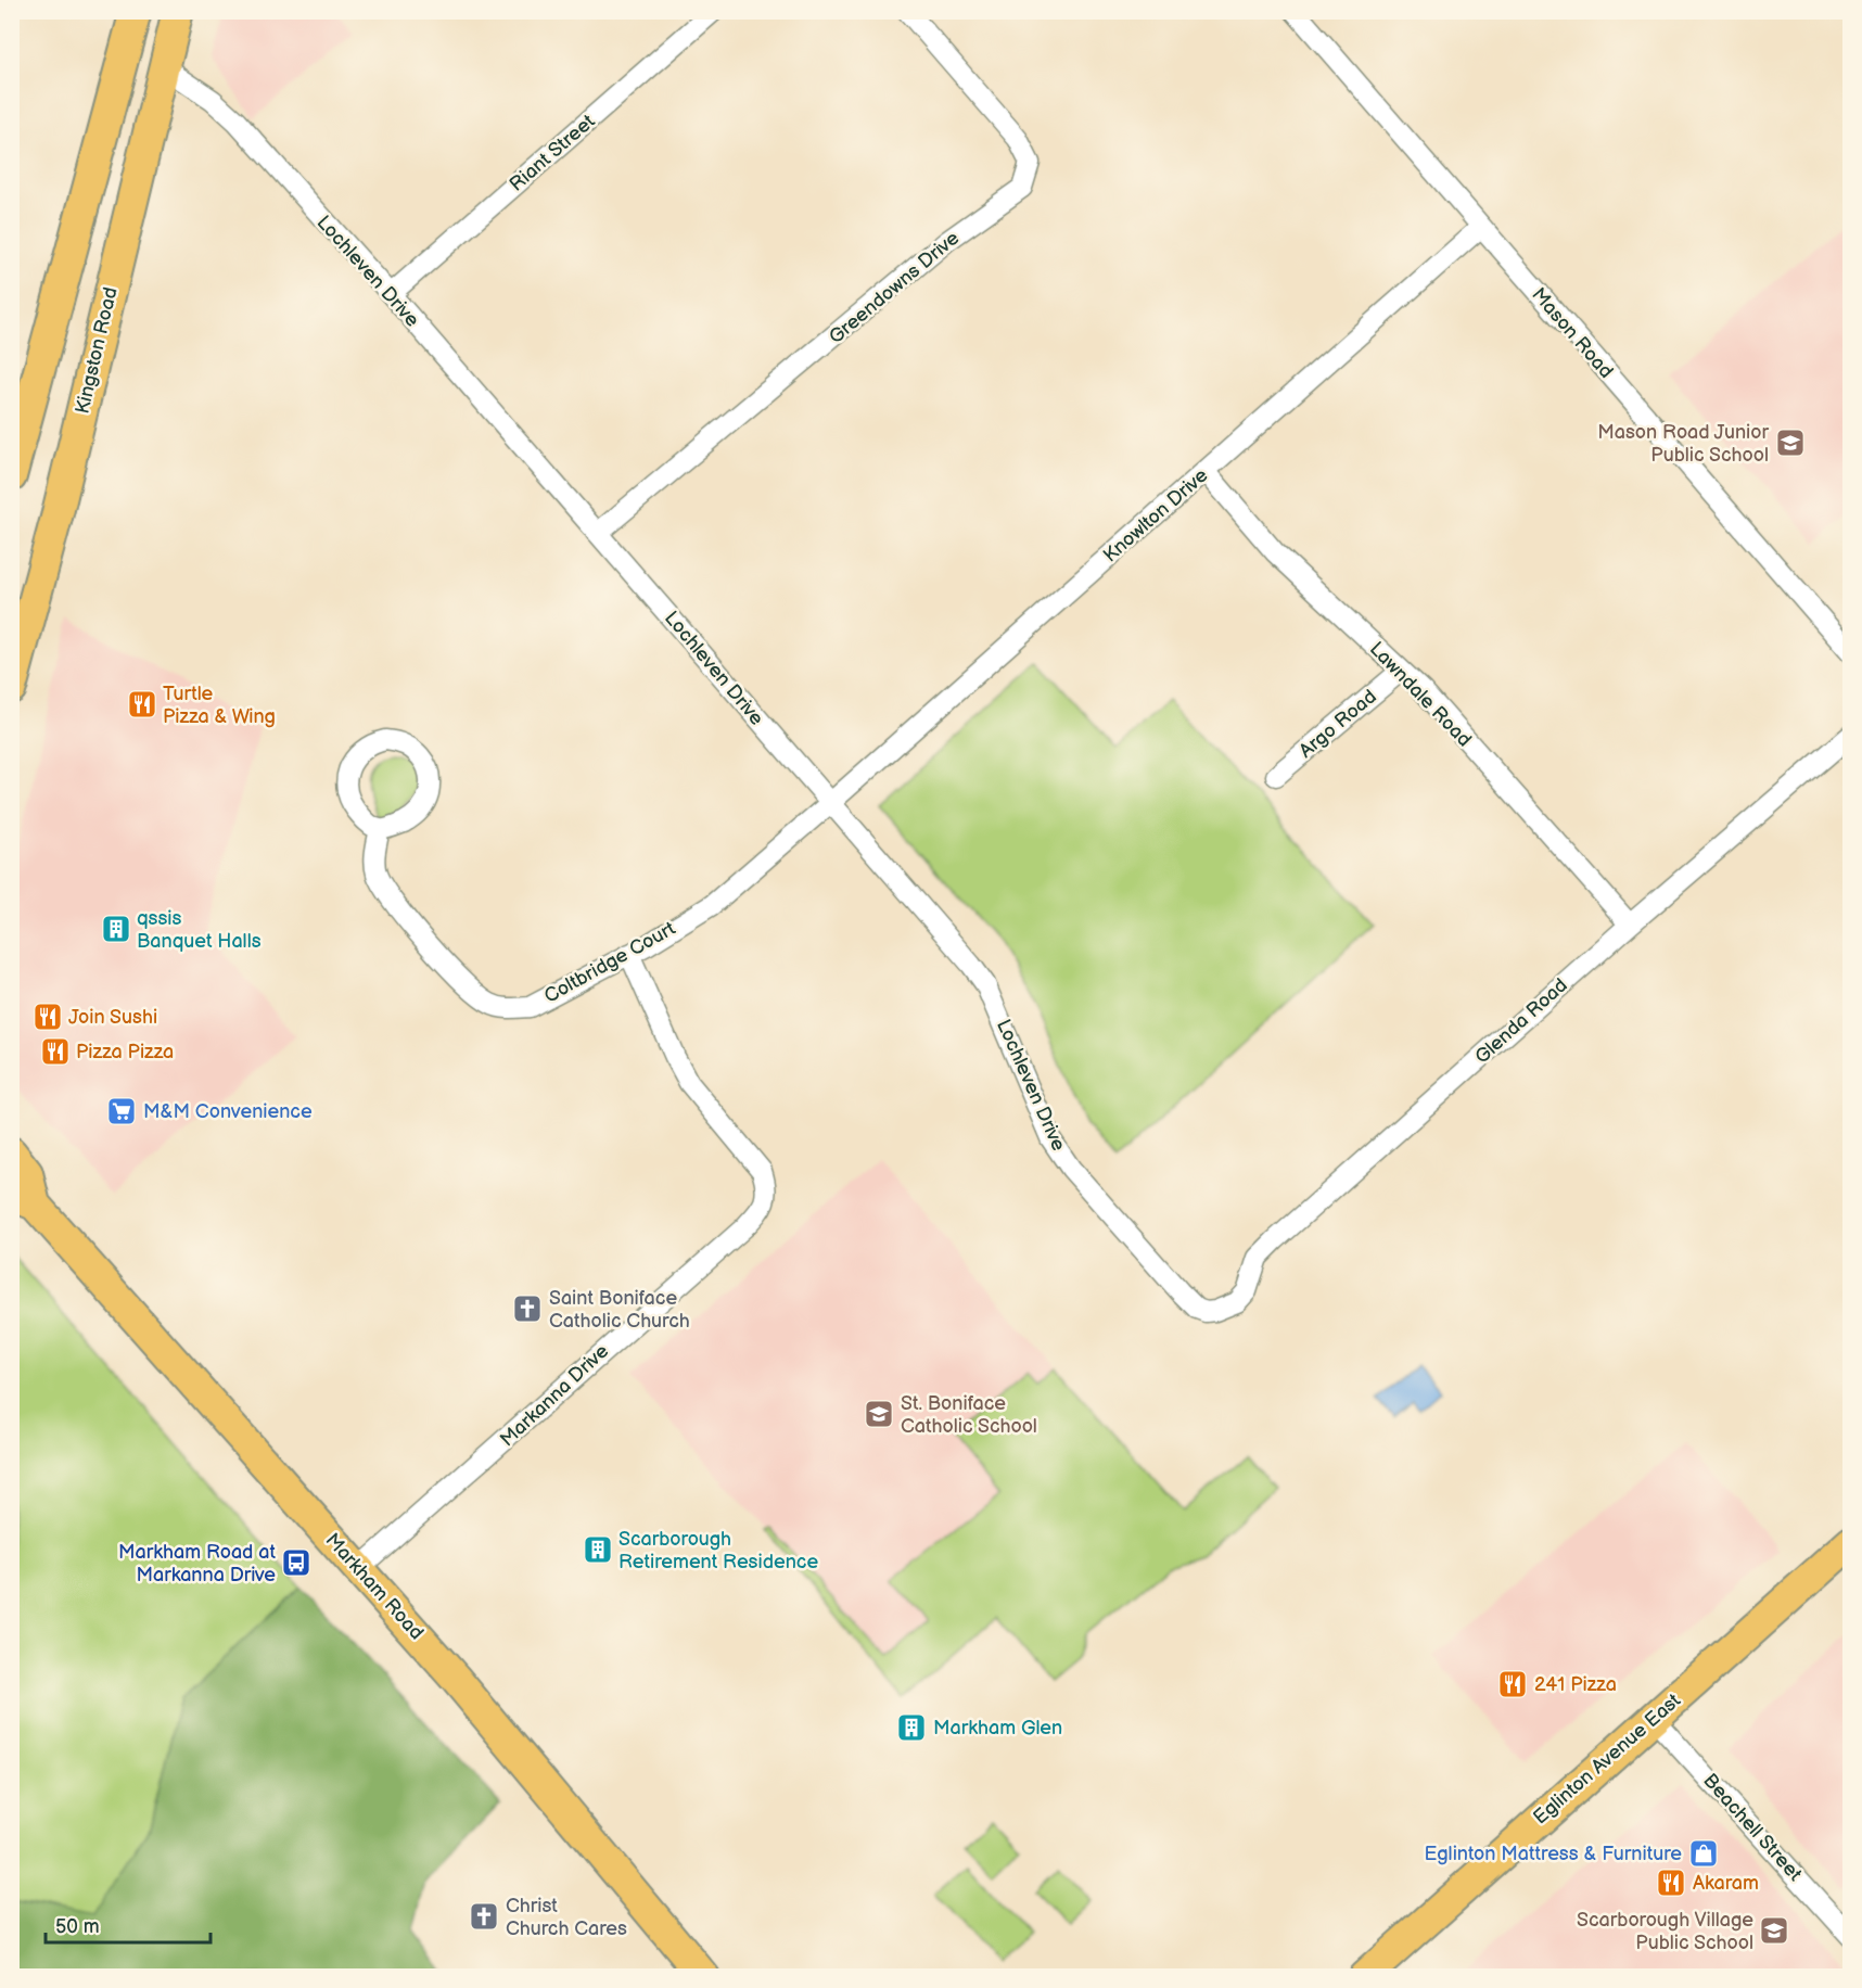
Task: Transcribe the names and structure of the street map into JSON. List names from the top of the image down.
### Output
{
  "streets": {
    "main road": ["Kingston Road", "Markham Road", "Eglinton Avenue East"],
    "street": [
      "Riant Street",
      "Lochleven Drive",
      "Greendowns Drive",
      "Mason Road",
      "Knowlton Drive",
      "Lawndale Road",
      "Argo Road",
      "Coltbridge Court",
      "Glenda Road",
      "Markanna Drive",
      "Beachell Street"
    ]
  },
  "crossings": [
    ["Riant Street", "Lochleven Drive"],
    ["Lochleven Drive", "Greendowns Drive"],
    ["Lochleven Drive", "Kingston Road"],
    ["Lochleven Drive", "Knowlton Drive"],
    ["Lochleven Drive", "Coltbridge Court"],
    ["Lochleven Drive", "Glenda Road"],
    ["Mason Road", "Knowlton Drive"],
    ["Knowlton Drive", "Lawndale Road"],
    ["Knowlton Drive", "Coltbridge Court"],
    ["Lawndale Road", "Argo Road"],
    ["Lawndale Road", "Glenda Road"],
    ["Coltbridge Court", "Markanna Drive"],
    ["Markanna Drive", "Markham Road"],
    ["Eglinton Avenue East", "Beachell Street"]
  ],
  "places": {
    "school or university": ["Mason Road Junior Public School", "St. Boniface Catholic School", "Scarborough Village Public School"],
    "restaurant": [
      "Turtle Pizza & Wing",
      "Join Sushi",
      "Pizza Pizza",
      "241 Pizza",
      "Akaram"
    ],
    "building": ["qssis Banquet Halls", "Scarborough Retirement Residence", "Markham Glen"],
    "supermarket": ["M&M Convenience"],
    "church": ["Saint Boniface Catholic Church", "Christ Church Cares"],
    "bus stop": ["Markham Road at Markanna Drive"],
    "shop": ["Eglinton Mattress & Furniture"]
  },
  "scale_bar": "50 m"
}
